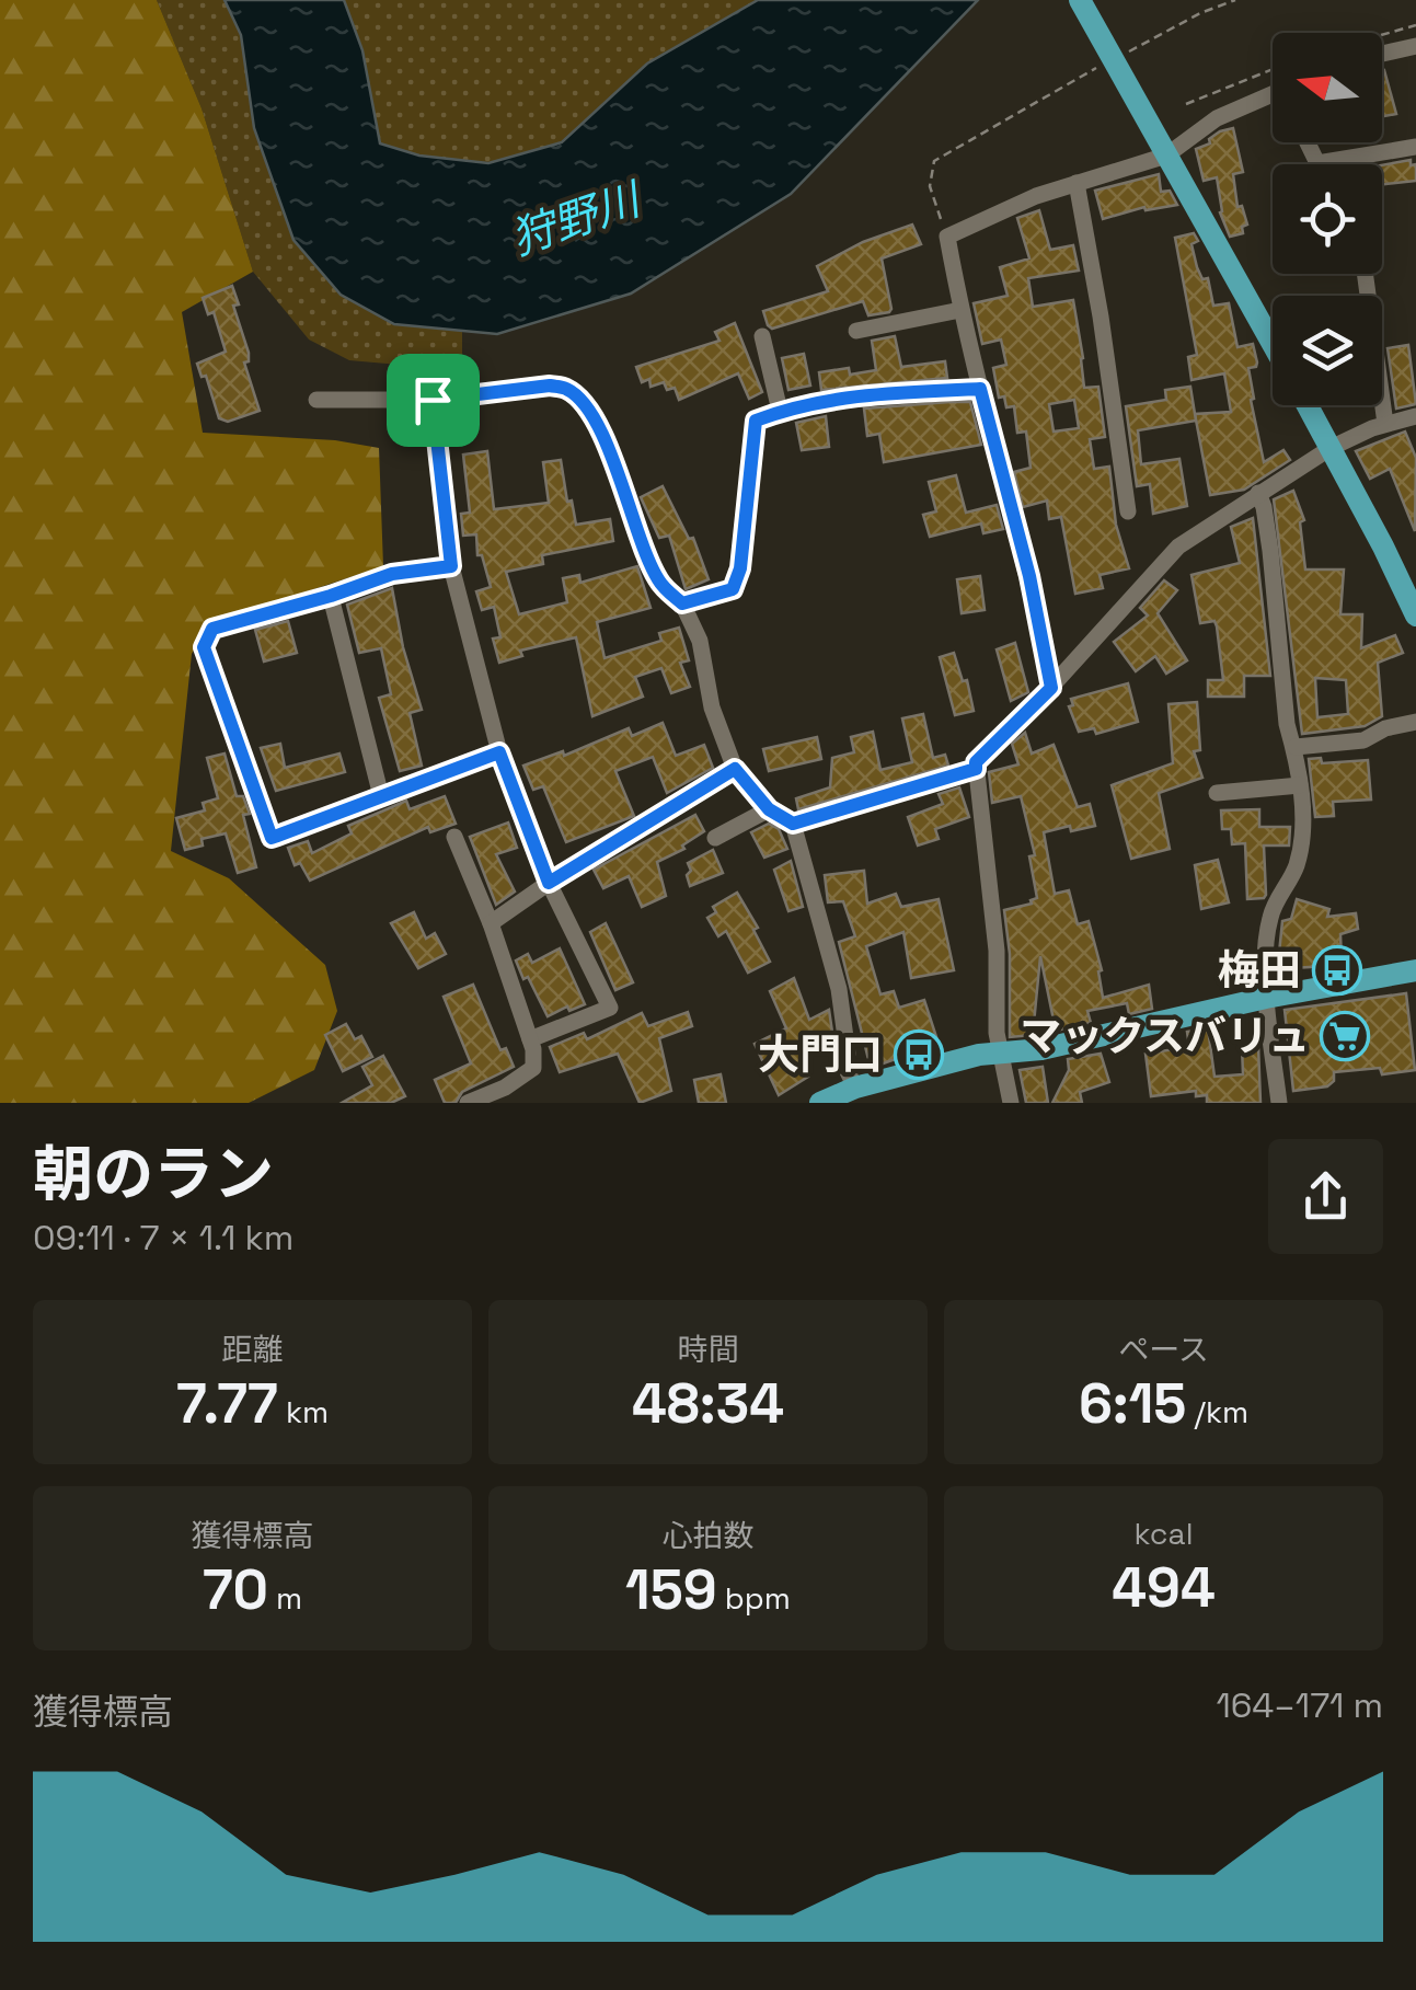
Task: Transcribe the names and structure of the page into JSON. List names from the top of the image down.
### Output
{
  "water": ["狩野川"],
  "places": {
    "bus stop": ["梅田", "大門口"],
    "supermarket": ["マックスバリュ"]
  },
  "north": "left",
  "page": {
    "heading": ["朝のラン", "09:11 · 7 × 1.1 km"],
    "stats": [
      ["距離", "7.77 km"],
      ["時間", "48:34"],
      ["ペース", "6:15 /km"],
      ["獲得標高", "70 m"],
      ["心拍数", "159 bpm"],
      ["kcal", "494"]
    ],
    "chart": ["獲得標高", "164–171 m"]
  }
}
